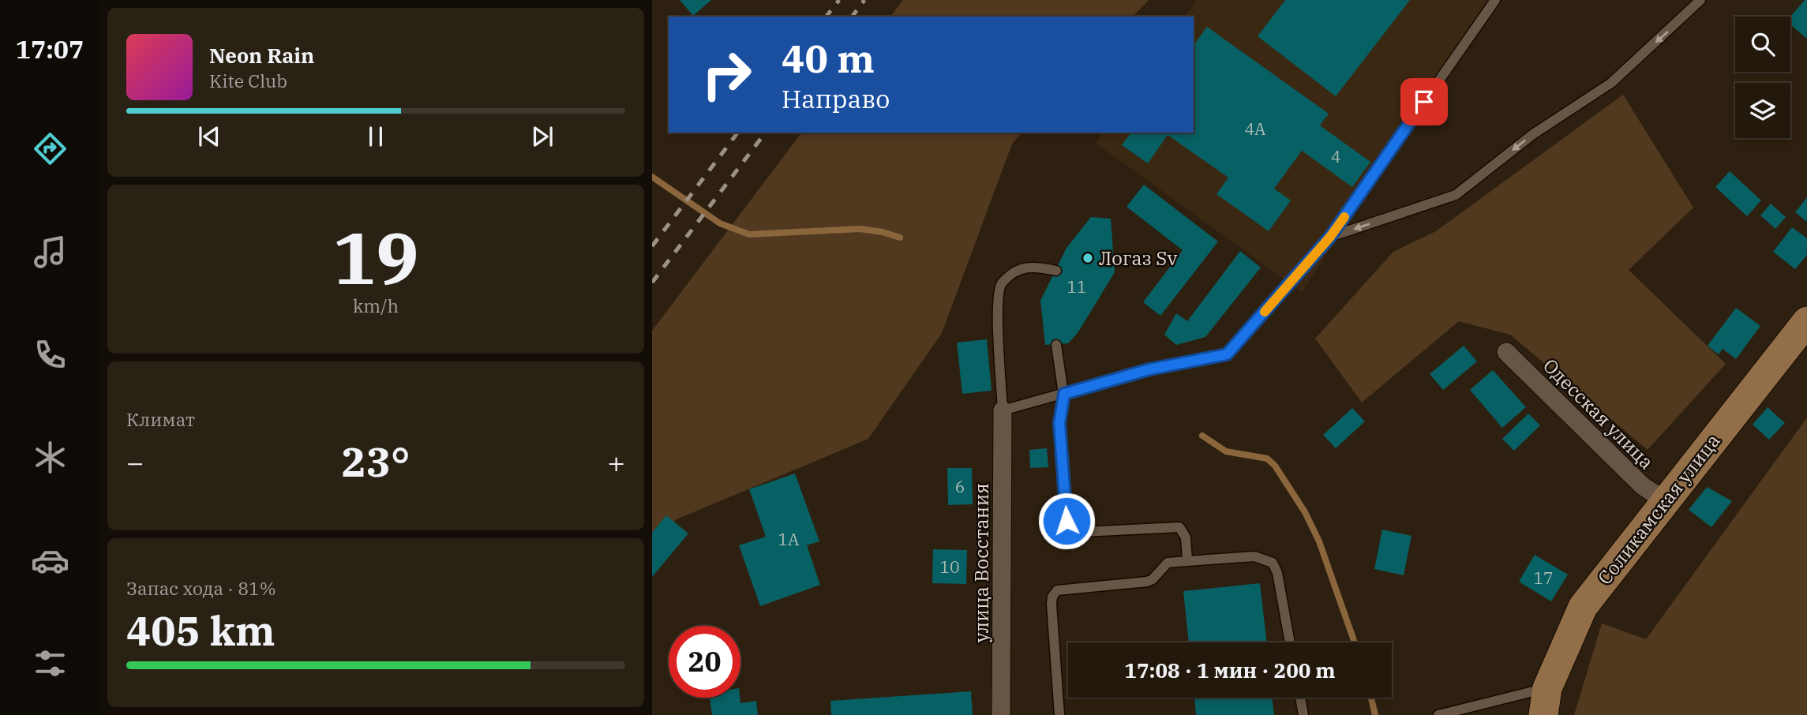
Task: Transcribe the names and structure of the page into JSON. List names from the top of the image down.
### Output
{
  "streets": {
    "main road": ["Соликамская улица"],
    "street": ["Одесская улица", "улица Восстания"]
  },
  "crossings": [
    ["Одесская улица", "Соликамская улица"]
  ],
  "places": ["Логаз Sv"],
  "house_numbers": [
    "4А",
    "4",
    "11",
    "6",
    "1А",
    "10",
    "17"
  ],
  "page": {
    "tabs": "17:07",
    "turn": ["40 m", "Направо"],
    "song": ["Neon Rain", "Kite Club"],
    "tile": [
      ["19", "km/h"],
      "Климат",
      ["Запас хода · 81%", "405 km"]
    ],
    "heat": ["−", "23°", "+"],
    "limit": "20",
    "trip": "17:08 · 1 мин · 200 m"
  }
}
